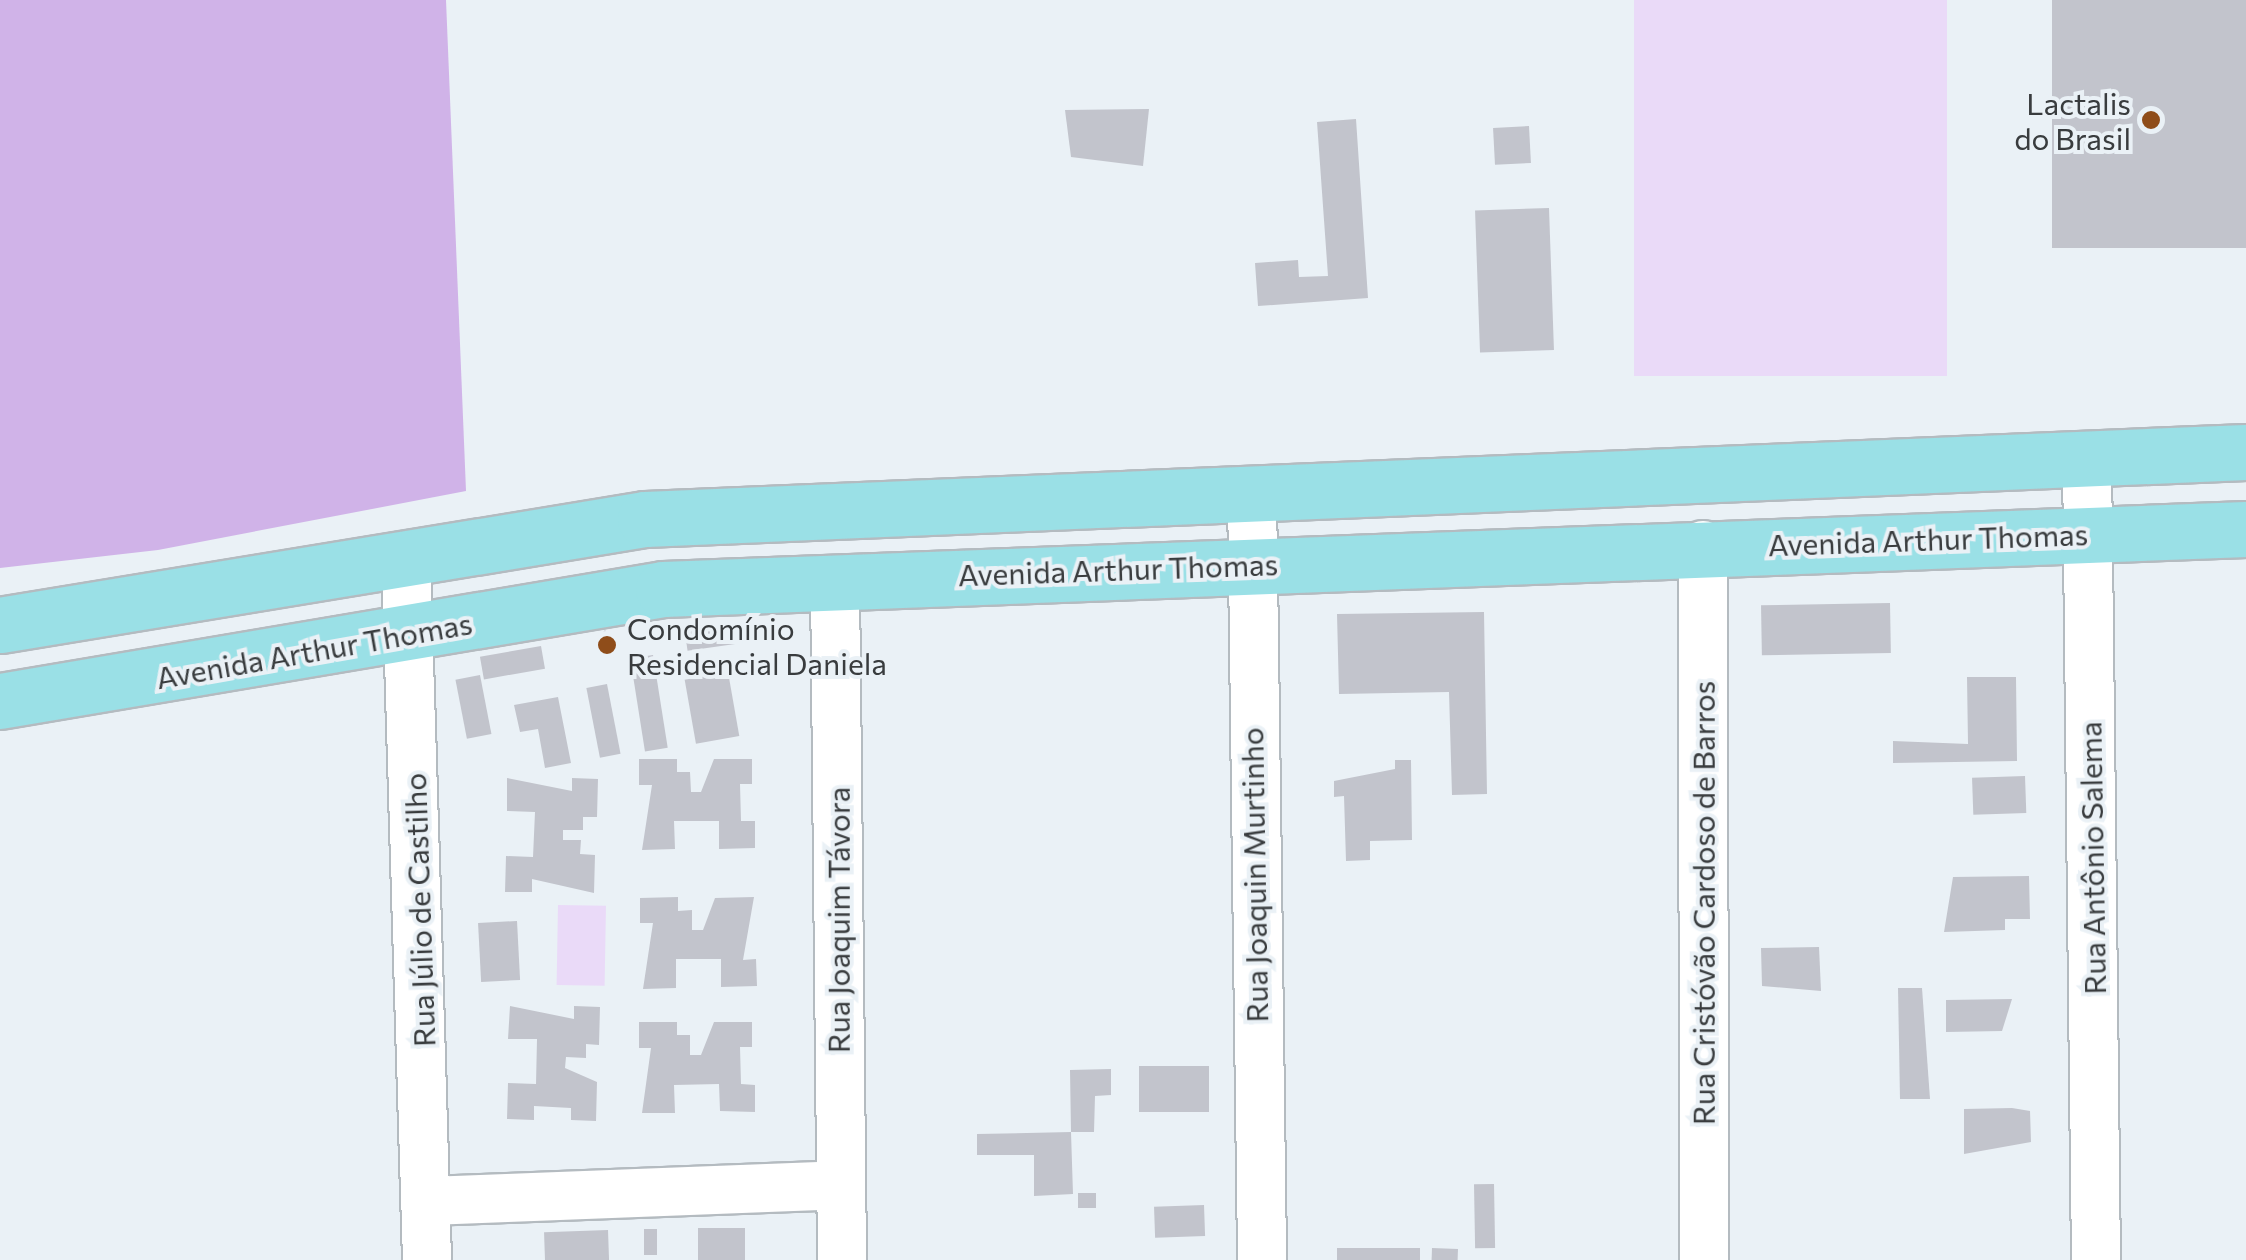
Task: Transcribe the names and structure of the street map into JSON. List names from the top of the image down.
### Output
{
  "streets": {
    "main road": ["Avenida Arthur Thomas"],
    "street": [
      "Rua Antônio Salema",
      "Rua Joaquin Murtinho",
      "Rua Cristóvão Cardoso de Barros",
      "Rua Júlio de Castilho",
      "Rua Joaquim Távora"
    ]
  },
  "crossings": [
    ["Avenida Arthur Thomas", "Rua Antônio Salema"],
    ["Avenida Arthur Thomas", "Rua Joaquin Murtinho"],
    ["Avenida Arthur Thomas", "Rua Cristóvão Cardoso de Barros"],
    ["Avenida Arthur Thomas", "Rua Júlio de Castilho"],
    ["Avenida Arthur Thomas", "Rua Joaquim Távora"]
  ],
  "places": ["Lactalis do Brasil", "Condomínio Residencial Daniela"]
}
